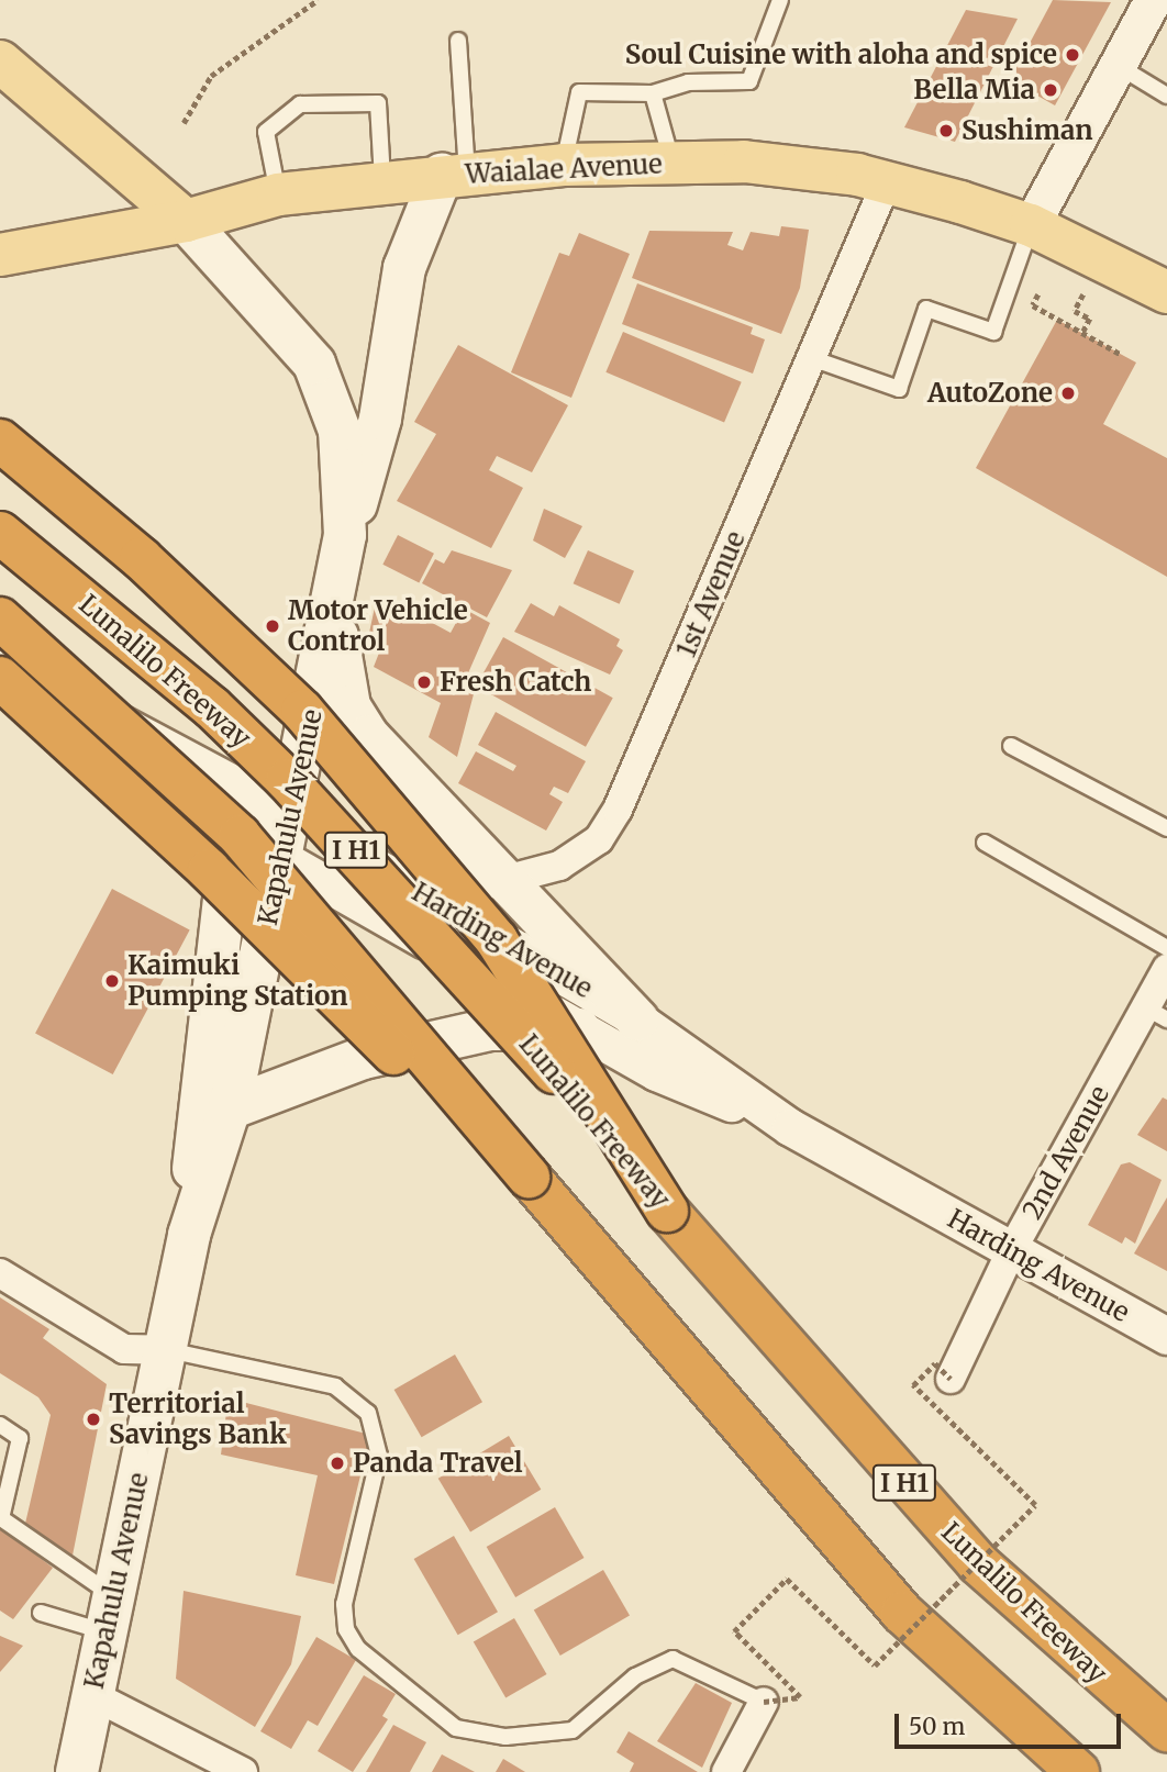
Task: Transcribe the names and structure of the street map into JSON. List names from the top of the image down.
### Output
{
  "streets": {
    "highway": ["Lunalilo Freeway", "I H1"],
    "main road": ["Waialae Avenue", "Kapahulu Avenue", "Harding Avenue"],
    "street": ["1st Avenue", "2nd Avenue"]
  },
  "crossings": [
    ["Waialae Avenue", "1st Avenue"],
    ["Waialae Avenue", "Kapahulu Avenue"],
    ["1st Avenue", "Harding Avenue"],
    ["Kapahulu Avenue", "Harding Avenue"],
    ["Harding Avenue", "2nd Avenue"]
  ],
  "places": [
    "Soul Cuisine with aloha and spice",
    "Bella Mia",
    "Sushiman",
    "AutoZone",
    "Motor Vehicle Control",
    "Fresh Catch",
    "Kaimuki Pumping Station",
    "Territorial Savings Bank",
    "Panda Travel"
  ],
  "scale_bar": "50 m"
}
